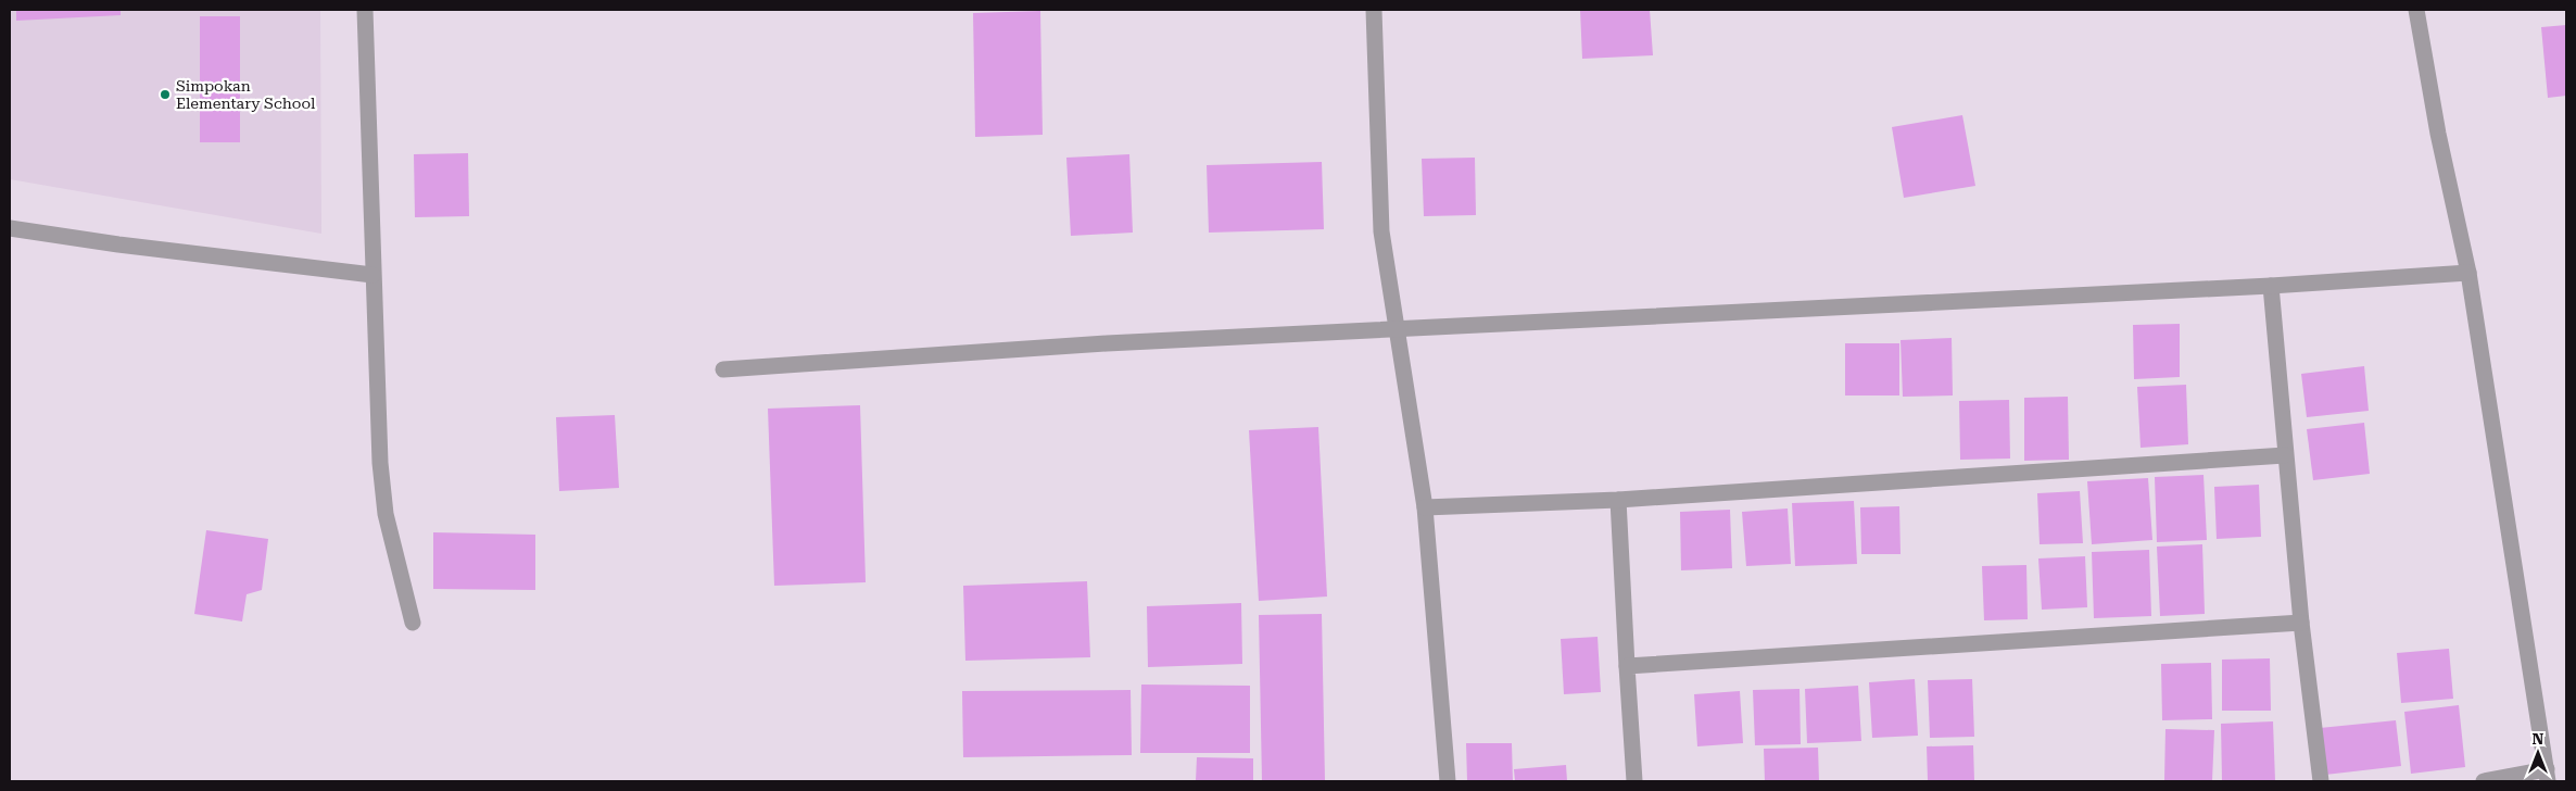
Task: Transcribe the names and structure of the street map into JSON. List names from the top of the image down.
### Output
{
  "places": ["Simpokan Elementary School"],
  "north": "top"
}
